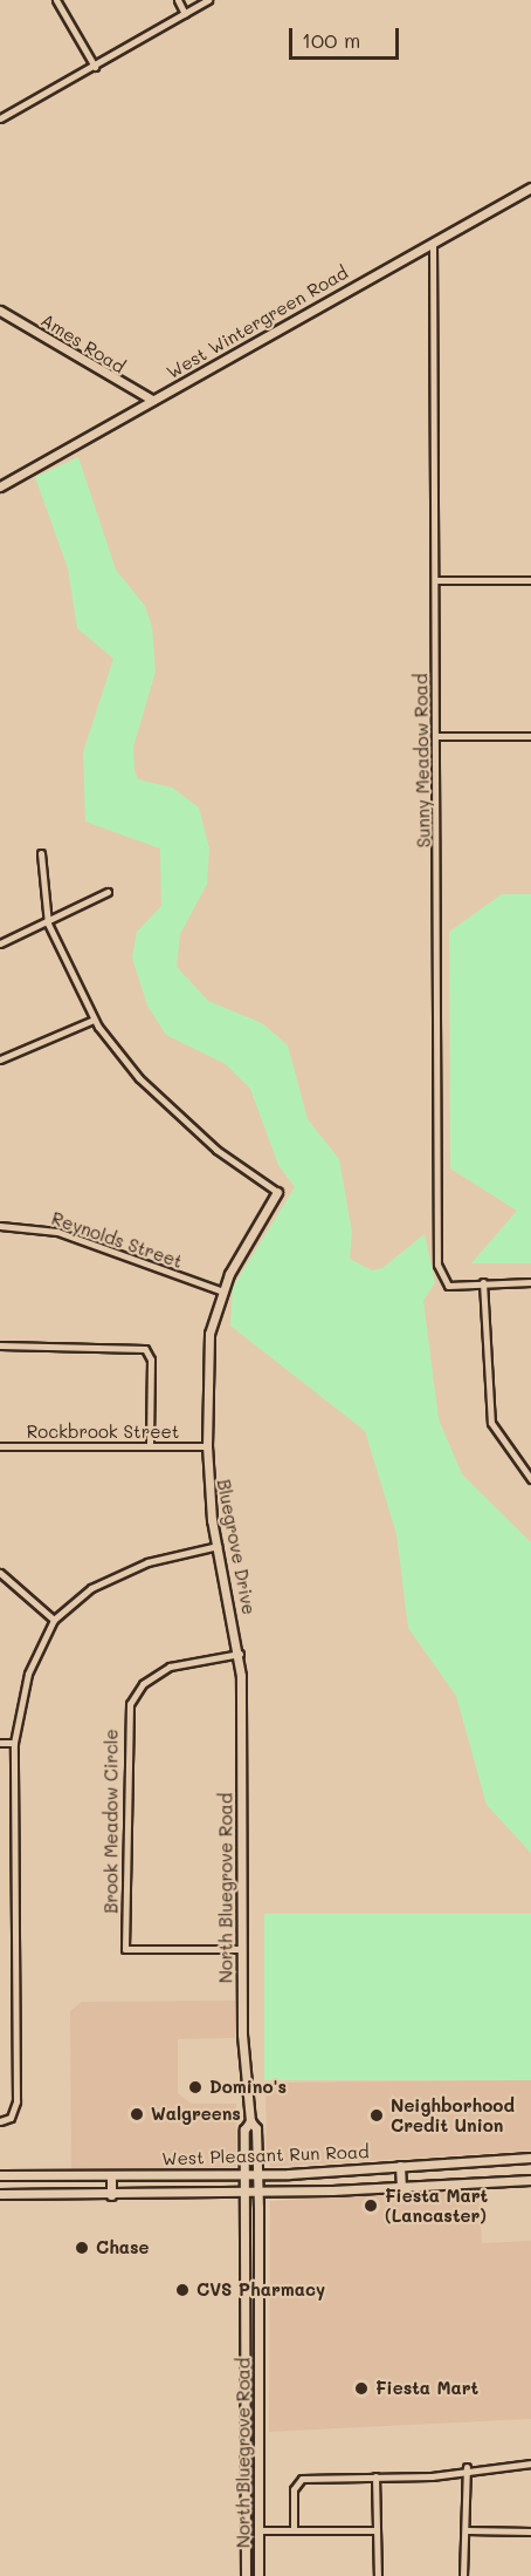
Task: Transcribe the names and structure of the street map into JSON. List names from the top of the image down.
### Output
{
  "streets": {
    "main road": [
      "West Wintergreen Road",
      "Ames Road",
      "Bluegrove Drive",
      "North Bluegrove Road",
      "West Pleasant Run Road"
    ],
    "street": [
      "Sunny Meadow Road",
      "Reynolds Street",
      "Rockbrook Street",
      "Brook Meadow Circle"
    ]
  },
  "crossings": [
    ["West Wintergreen Road", "Ames Road"],
    ["West Wintergreen Road", "Sunny Meadow Road"],
    ["Reynolds Street", "Bluegrove Drive"],
    ["Rockbrook Street", "Bluegrove Drive"],
    ["Bluegrove Drive", "Brook Meadow Circle"],
    ["Bluegrove Drive", "North Bluegrove Road"],
    ["Brook Meadow Circle", "North Bluegrove Road"],
    ["North Bluegrove Road", "West Pleasant Run Road"]
  ],
  "places": [
    "Domino's",
    "Walgreens",
    "Neighborhood Credit Union",
    "Fiesta Mart (Lancaster)",
    "Chase",
    "CVS Pharmacy",
    "Fiesta Mart"
  ],
  "scale_bar": "100 m"
}
